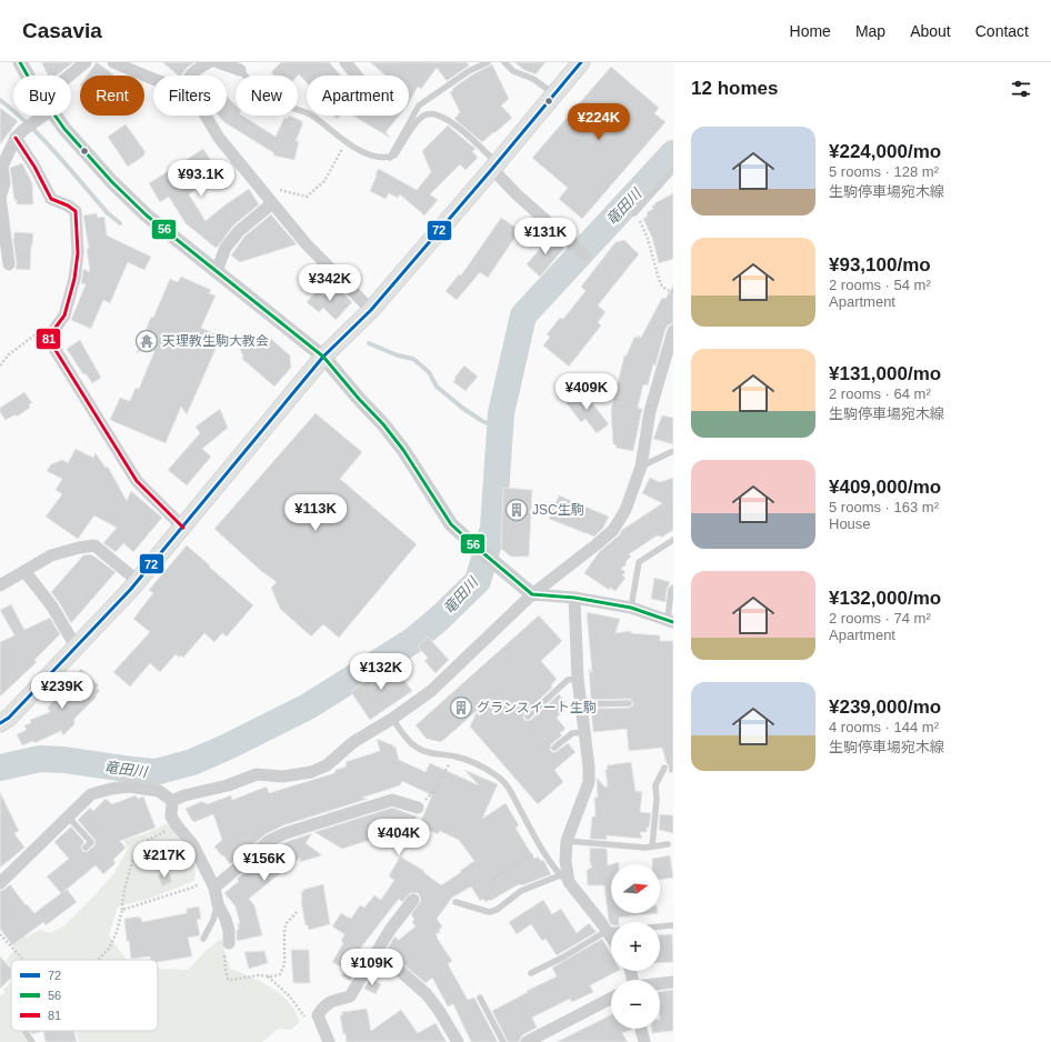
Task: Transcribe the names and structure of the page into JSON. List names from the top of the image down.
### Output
{
  "water": ["竜田川"],
  "places": {
    "temple": ["天理教生駒大教会"],
    "building": ["JSC生駒", "グランスイート生駒"]
  },
  "lines": ["transit line 72", "transit line 56", "transit line 81"],
  "legend": ["72", "56", "81"],
  "north": "right",
  "page": {
    "header": "Casavia",
    "nav": [
      "Home",
      "Map",
      "About",
      "Contact"
    ],
    "heading": "12 homes",
    "chip": [
      "Buy",
      "Rent",
      "Filters",
      "New",
      "Apartment"
    ],
    "price": [
      "¥224K",
      "¥93.1K",
      "¥131K",
      "¥342K",
      "¥409K",
      "¥113K",
      "¥132K",
      "¥239K",
      "¥404K",
      "¥217K",
      "¥156K",
      "¥109K"
    ],
    "list": [
      {
        "name": "¥224,000/mo",
        "note": "5 rooms · 128 m² · 生駒停車場宛木線"
      },
      {
        "name": "¥93,100/mo",
        "note": "2 rooms · 54 m² · Apartment"
      },
      {
        "name": "¥131,000/mo",
        "note": "2 rooms · 64 m² · 生駒停車場宛木線"
      },
      {
        "name": "¥409,000/mo",
        "note": "5 rooms · 163 m² · House"
      },
      {
        "name": "¥132,000/mo",
        "note": "2 rooms · 74 m² · Apartment"
      },
      {
        "name": "¥239,000/mo",
        "note": "4 rooms · 144 m² · 生駒停車場宛木線"
      }
    ],
    "map_buttons": ["+", "−"]
  }
}
